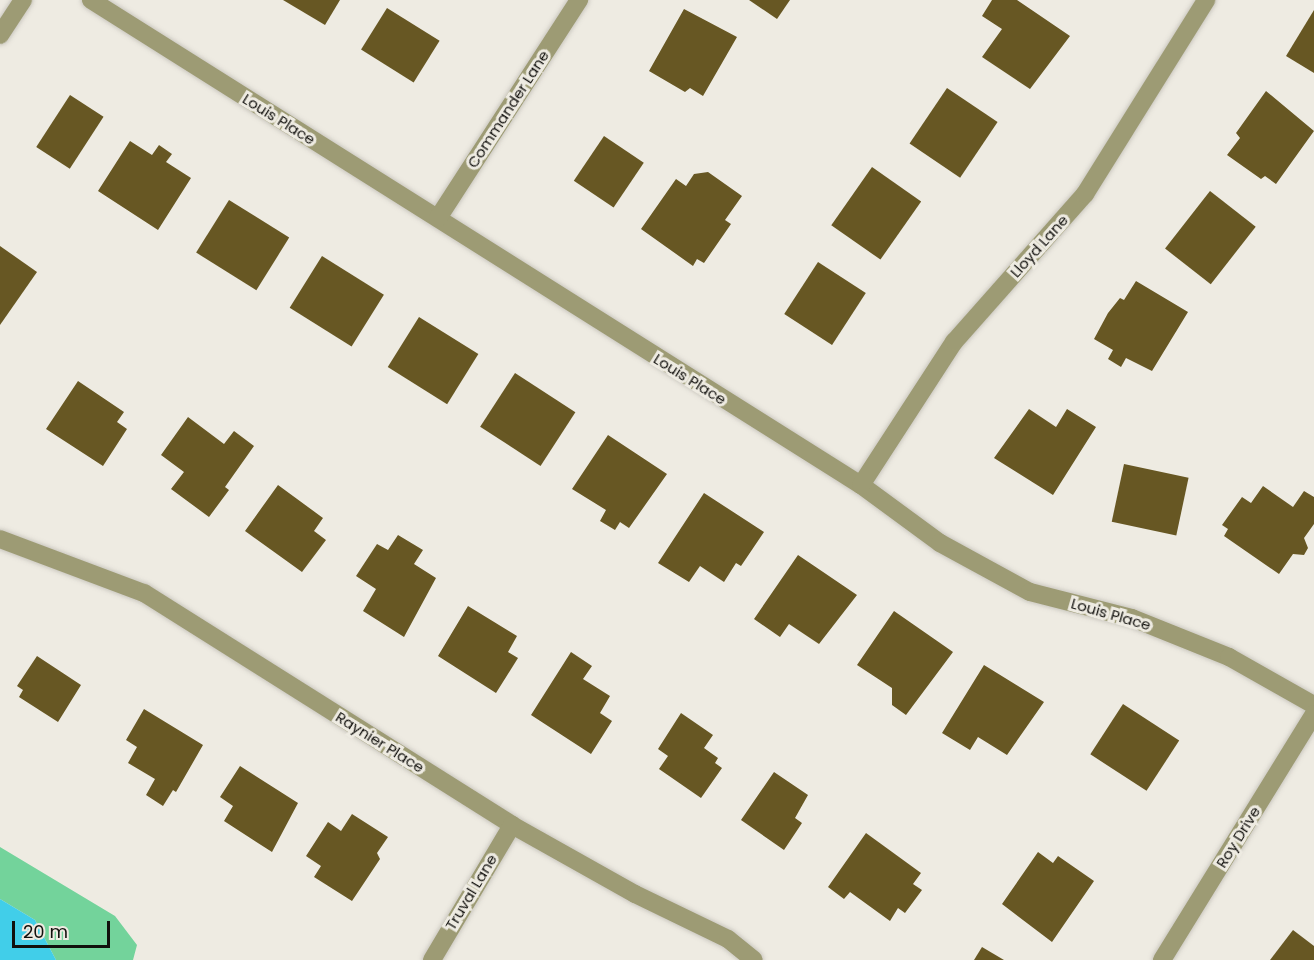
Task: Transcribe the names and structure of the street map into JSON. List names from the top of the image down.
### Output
{
  "streets": {
    "street": [
      "Commander Lane",
      "Louis Place",
      "Lloyd Lane",
      "Raynier Place",
      "Roy Drive",
      "Truval Lane"
    ]
  },
  "crossings": [
    ["Commander Lane", "Louis Place"],
    ["Louis Place", "Lloyd Lane"],
    ["Raynier Place", "Truval Lane"]
  ],
  "scale_bar": "20 m"
}
